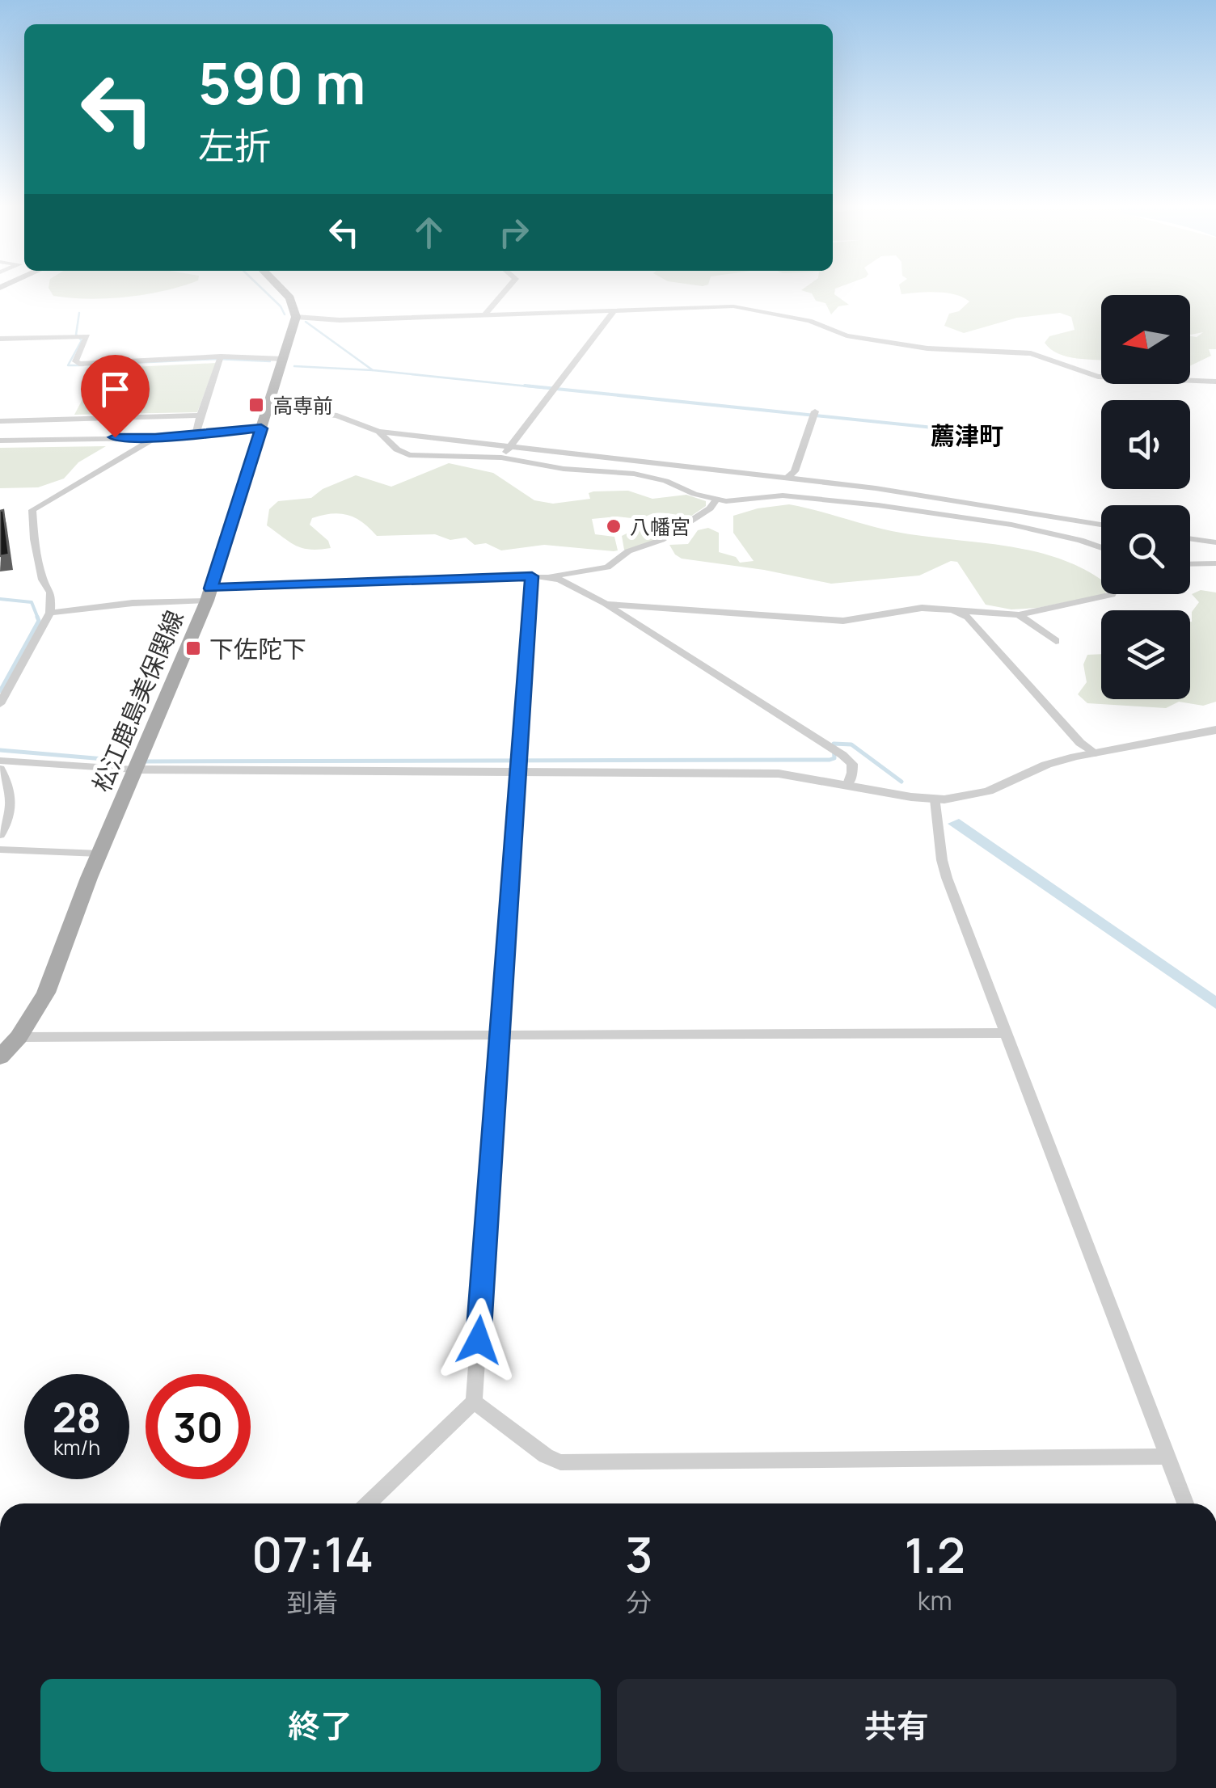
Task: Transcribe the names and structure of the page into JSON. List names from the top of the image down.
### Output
{
  "streets": {
    "main road": ["松江鹿島美保関線"]
  },
  "districts": ["薦津町"],
  "places": {
    "transit": ["高専前", "下佐陀下"],
    "other": ["八幡宮"]
  },
  "north": "left",
  "page": {
    "turn": ["590 m", "左折"],
    "speed": "28 km/h",
    "limit": "30",
    "eta": [
      "07:14",
      "到着",
      "3",
      "分",
      "1.2",
      "km"
    ],
    "buttons": ["終了", "共有"]
  }
}
